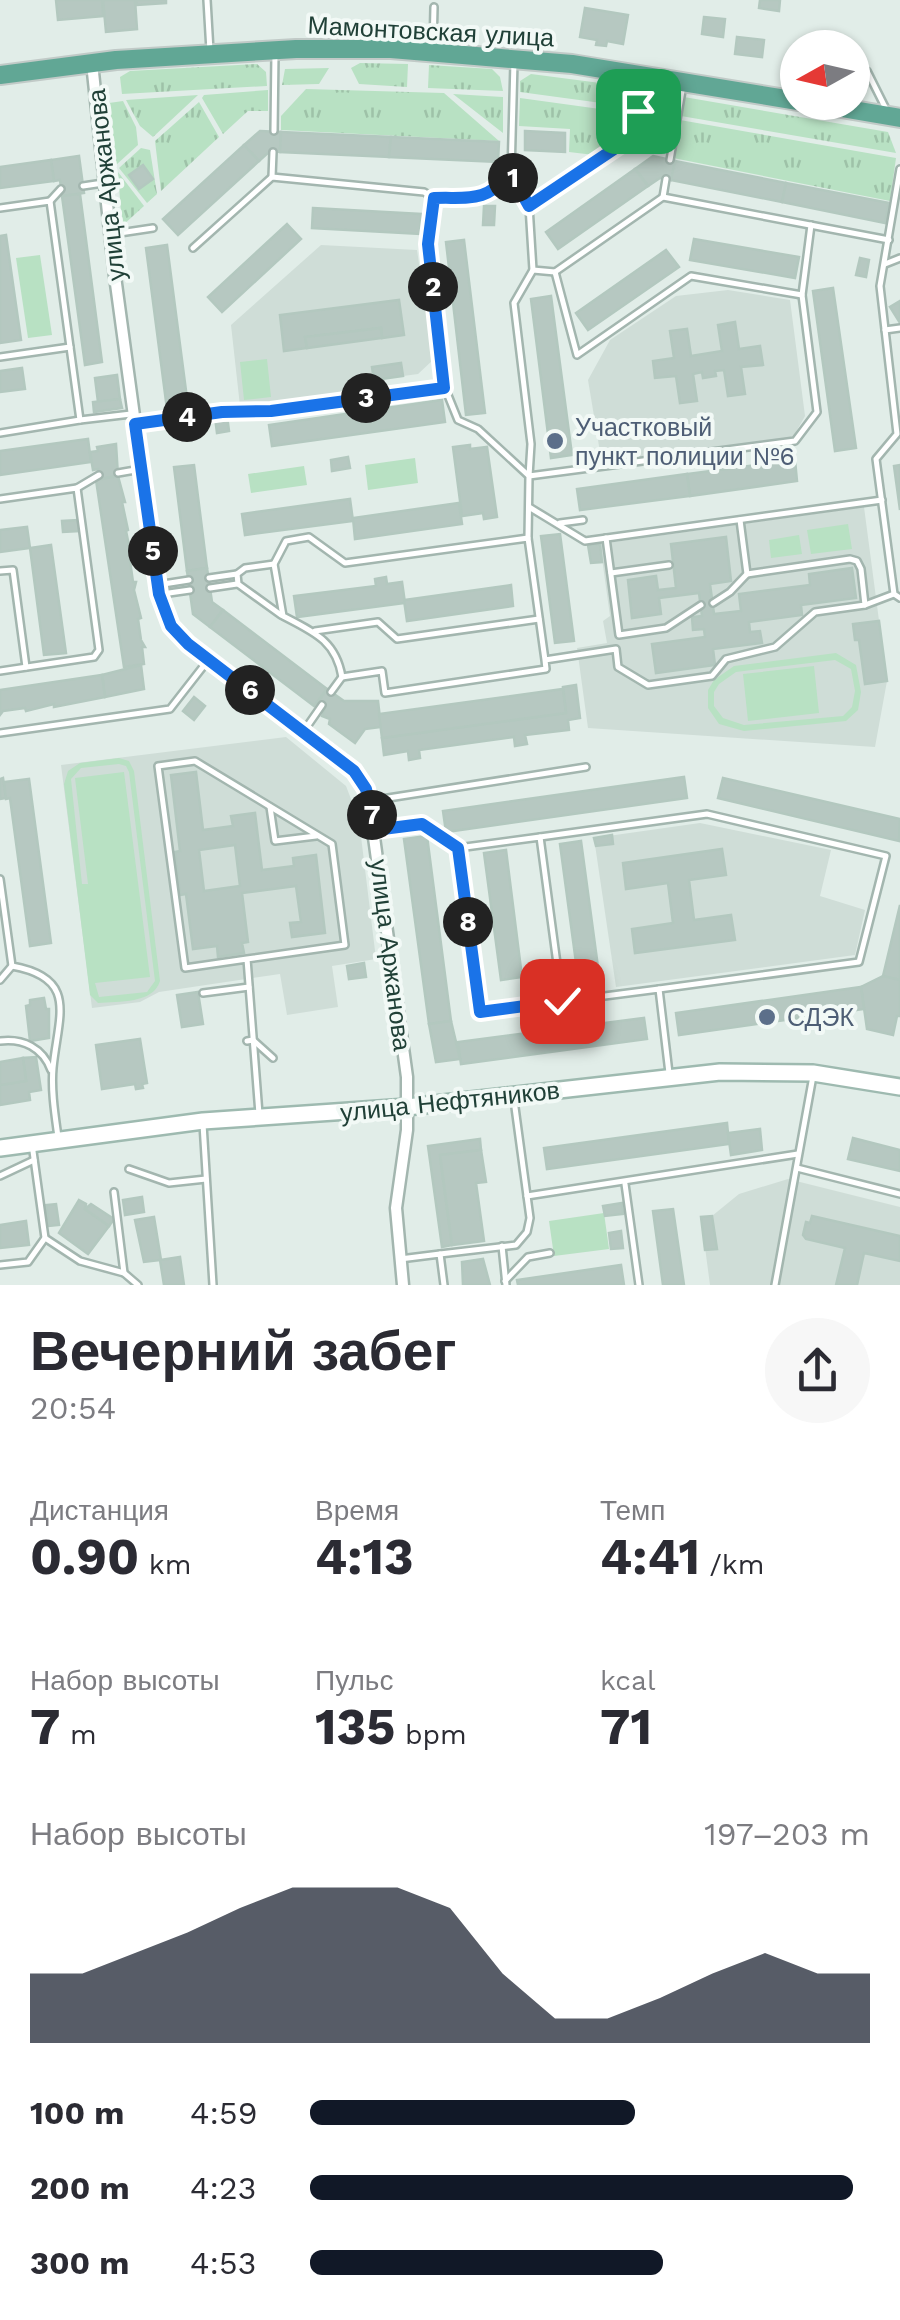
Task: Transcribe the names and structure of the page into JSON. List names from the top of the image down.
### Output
{
  "streets": {
    "main road": ["Мамонтовская улица", "улица Нефтяников"],
    "street": ["улица Аржанова"]
  },
  "crossings": [
    ["Мамонтовская улица", "улица Аржанова"],
    ["улица Аржанова", "улица Нефтяников"]
  ],
  "places": ["Участковый пункт полиции №6", "СДЭК"],
  "north": "left",
  "page": {
    "pins": [
      "1",
      "2",
      "3",
      "4",
      "5",
      "6",
      "7",
      "8"
    ],
    "heading": ["Вечерний забег", "20:54"],
    "stats": [
      ["Дистанция", "0.90 km"],
      ["Время", "4:13"],
      ["Темп", "4:41 /km"],
      ["Набор высоты", "7 m"],
      ["Пульс", "135 bpm"],
      ["kcal", "71"]
    ],
    "chart": ["Набор высоты", "197–203 m"],
    "list": [
      {
        "name": "100 m",
        "note": "4:59"
      },
      {
        "name": "200 m",
        "note": "4:23"
      },
      {
        "name": "300 m",
        "note": "4:53"
      }
    ]
  }
}
